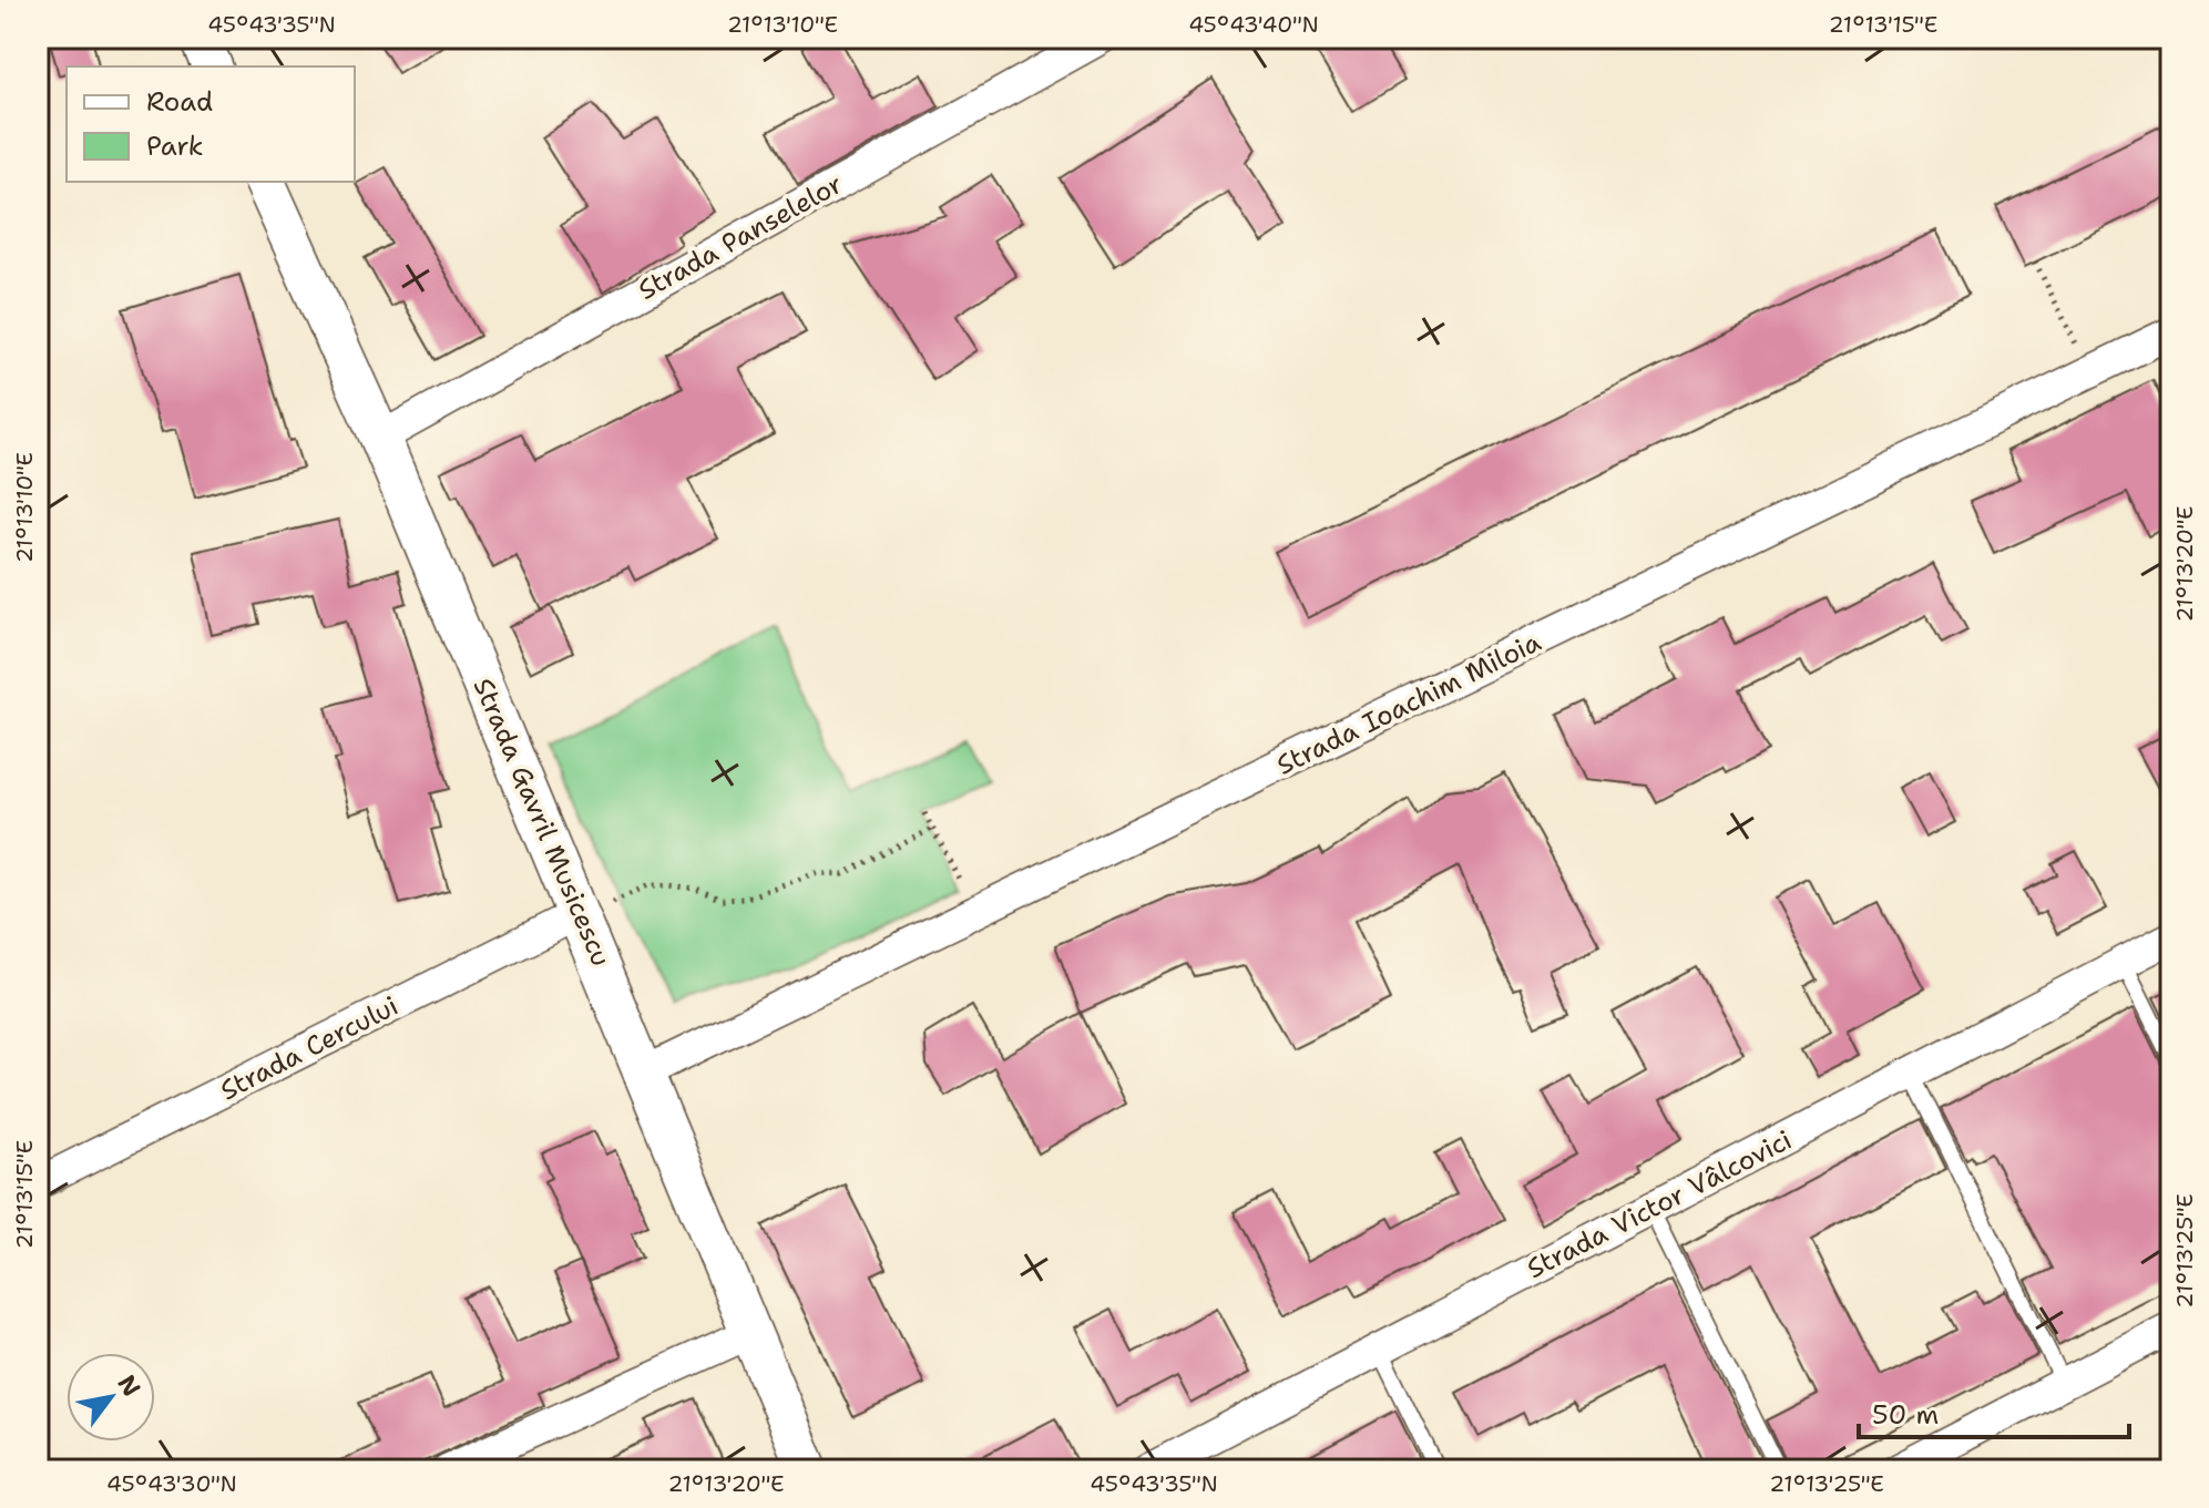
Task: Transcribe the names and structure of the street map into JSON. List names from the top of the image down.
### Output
{
  "streets": {
    "street": [
      "Strada Panselelor",
      "Strada Ioachim Miloia",
      "Strada Gavril Musicescu",
      "Strada Cercului",
      "Strada Victor Vâlcovici"
    ]
  },
  "crossings": [
    ["Strada Panselelor", "Strada Gavril Musicescu"],
    ["Strada Ioachim Miloia", "Strada Gavril Musicescu"],
    ["Strada Gavril Musicescu", "Strada Cercului"]
  ],
  "legend": ["Road", "Park"],
  "scale_bar": "50 m",
  "north": "top right",
  "coordinates": [
    "45°43'35\"N",
    "21°13'10\"E",
    "45°43'40\"N",
    "21°13'15\"E",
    "21°13'20\"E",
    "21°13'25\"E",
    "45°43'30\"N"
  ]
}
